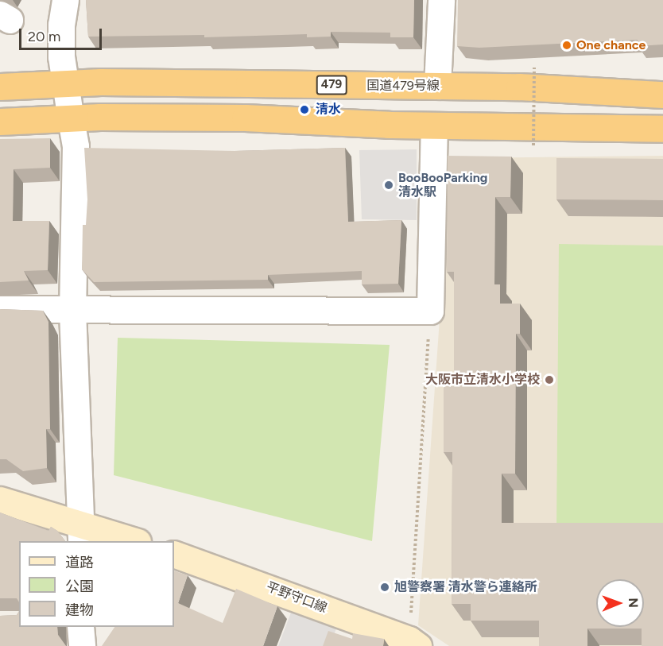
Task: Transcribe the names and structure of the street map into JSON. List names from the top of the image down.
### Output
{
  "streets": {
    "highway": ["479", "国道479号線"],
    "main road": ["平野守口線"]
  },
  "places": [
    "One chance",
    "清水",
    "BooBooParking 清水駅",
    "大阪市立清水小学校",
    "旭警察署 清水警ら連絡所"
  ],
  "legend": ["道路", "公園", "建物"],
  "scale_bar": "20 m",
  "north": "right"
}
